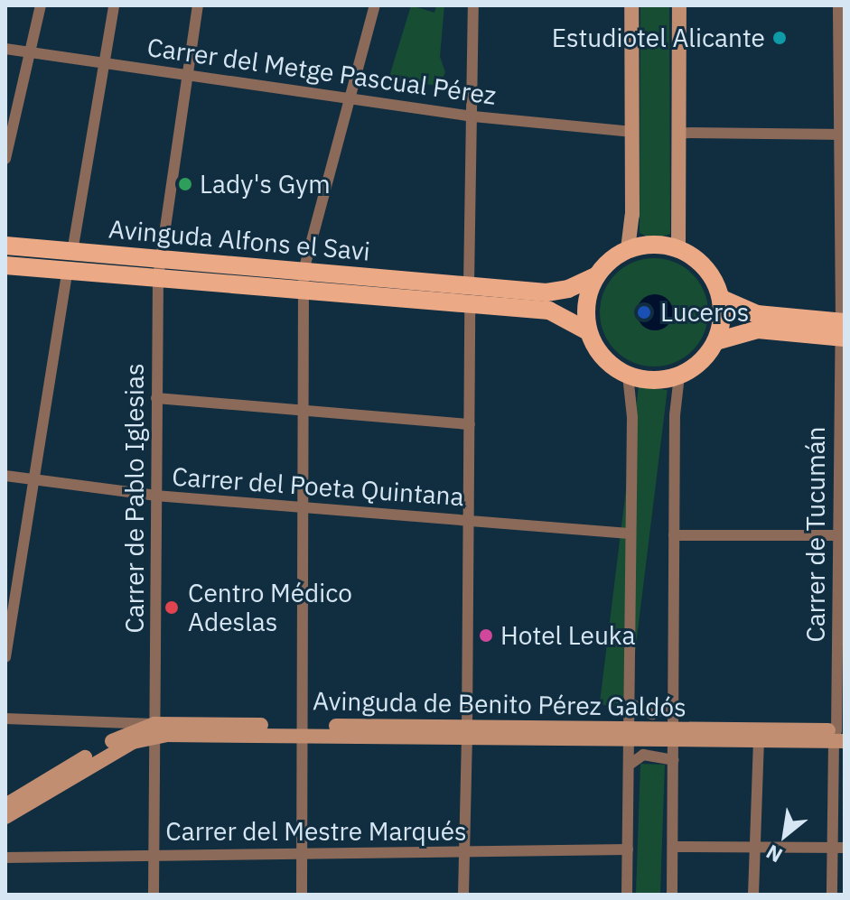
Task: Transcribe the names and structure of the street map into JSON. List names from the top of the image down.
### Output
{
  "streets": {
    "main road": ["Avinguda Alfons el Savi", "Avinguda de Benito Pérez Galdós"],
    "street": [
      "Carrer del Metge Pascual Pérez",
      "Carrer del Poeta Quintana",
      "Carrer de Pablo Iglesias",
      "Carrer de Tucumán",
      "Carrer del Mestre Marqués"
    ]
  },
  "crossings": [
    ["Carrer del Metge Pascual Pérez", "Carrer de Pablo Iglesias"],
    ["Avinguda Alfons el Savi", "Carrer de Pablo Iglesias"],
    ["Carrer del Poeta Quintana", "Carrer de Pablo Iglesias"],
    ["Carrer de Pablo Iglesias", "Avinguda de Benito Pérez Galdós"],
    ["Carrer de Pablo Iglesias", "Carrer del Mestre Marqués"],
    ["Carrer de Tucumán", "Avinguda de Benito Pérez Galdós"]
  ],
  "places": [
    "Estudiotel Alicante",
    "Lady's Gym",
    "Luceros",
    "Centro Médico Adeslas",
    "Hotel Leuka"
  ],
  "north": "bottom left"
}
